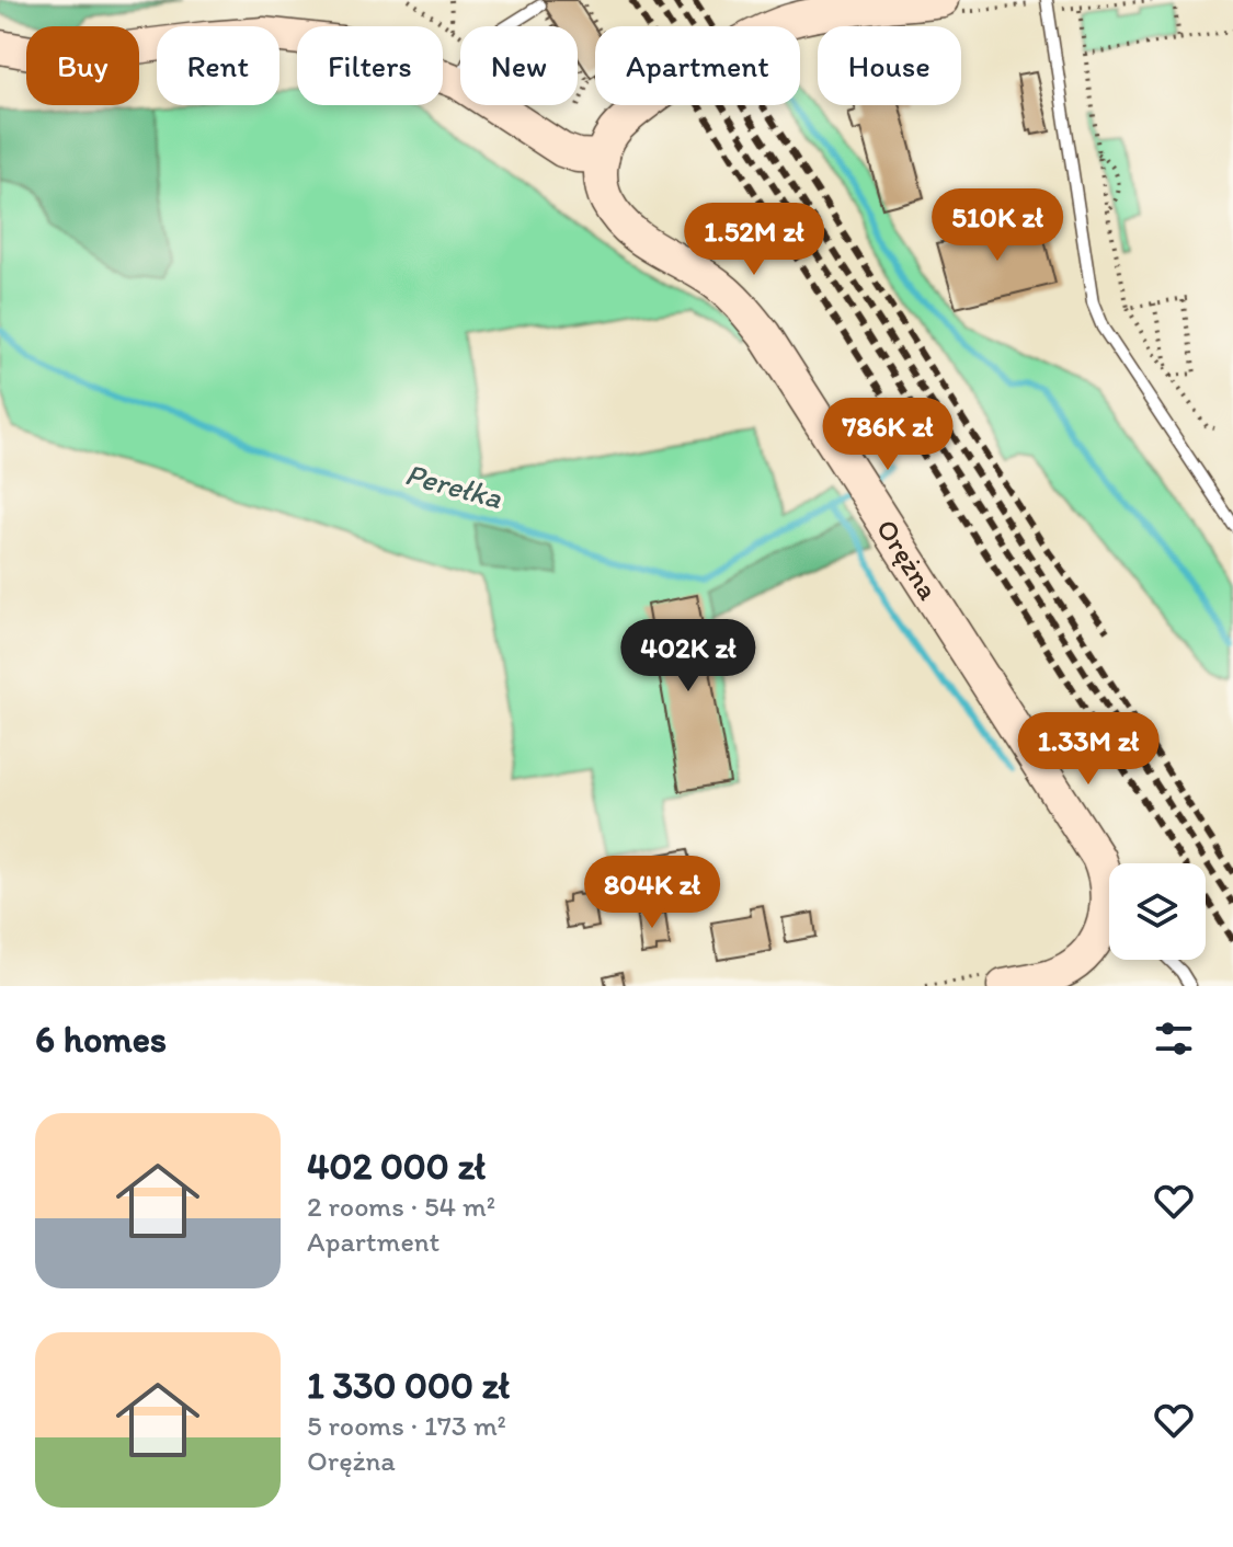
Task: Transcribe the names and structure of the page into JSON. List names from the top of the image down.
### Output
{
  "streets": {
    "street": ["Orężna"]
  },
  "water": ["Perełka"],
  "page": {
    "chip": [
      "Buy",
      "Rent",
      "Filters",
      "New",
      "Apartment",
      "House"
    ],
    "price": [
      "510K zł",
      "1.52M zł",
      "786K zł",
      "402K zł",
      "1.33M zł",
      "804K zł"
    ],
    "heading": "6 homes",
    "list": [
      {
        "name": "402 000 zł",
        "note": "2 rooms · 54 m² · Apartment"
      },
      {
        "name": "1 330 000 zł",
        "note": "5 rooms · 173 m² · Orężna"
      }
    ]
  }
}
